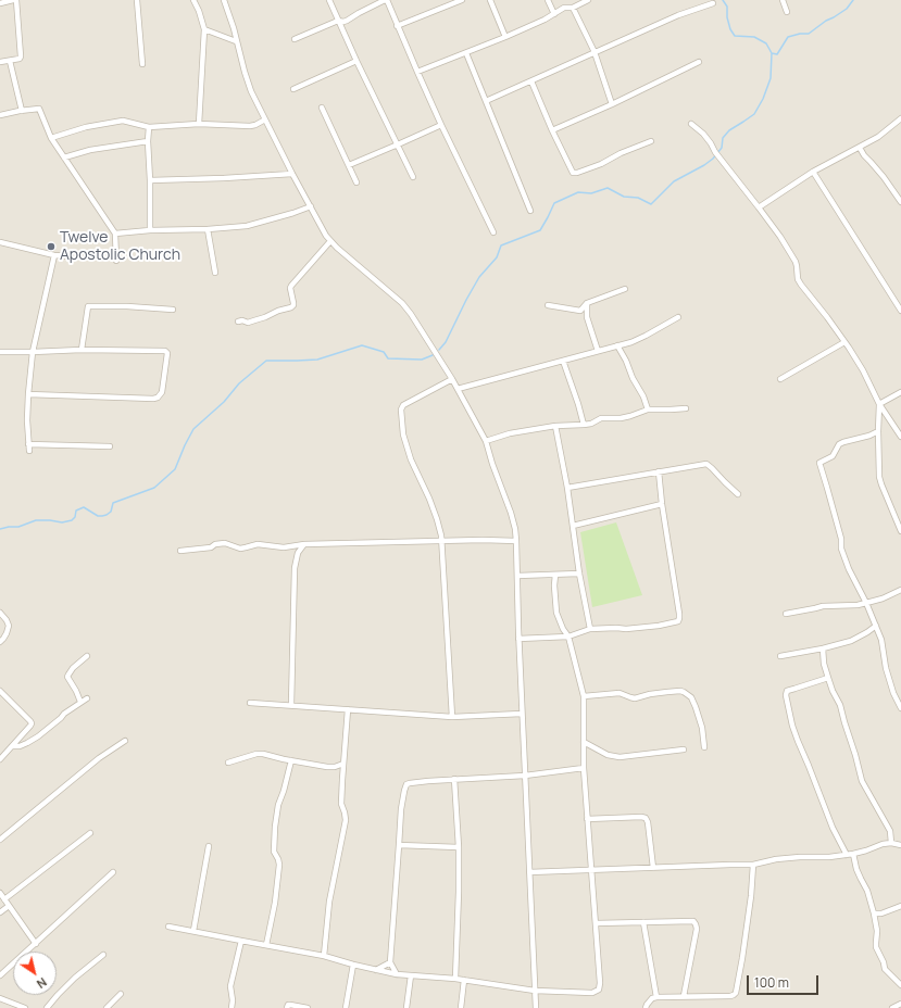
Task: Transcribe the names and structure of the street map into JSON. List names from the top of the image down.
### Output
{
  "places": ["Twelve Apostolic Church"],
  "scale_bar": "100 m",
  "north": "bottom right"
}
